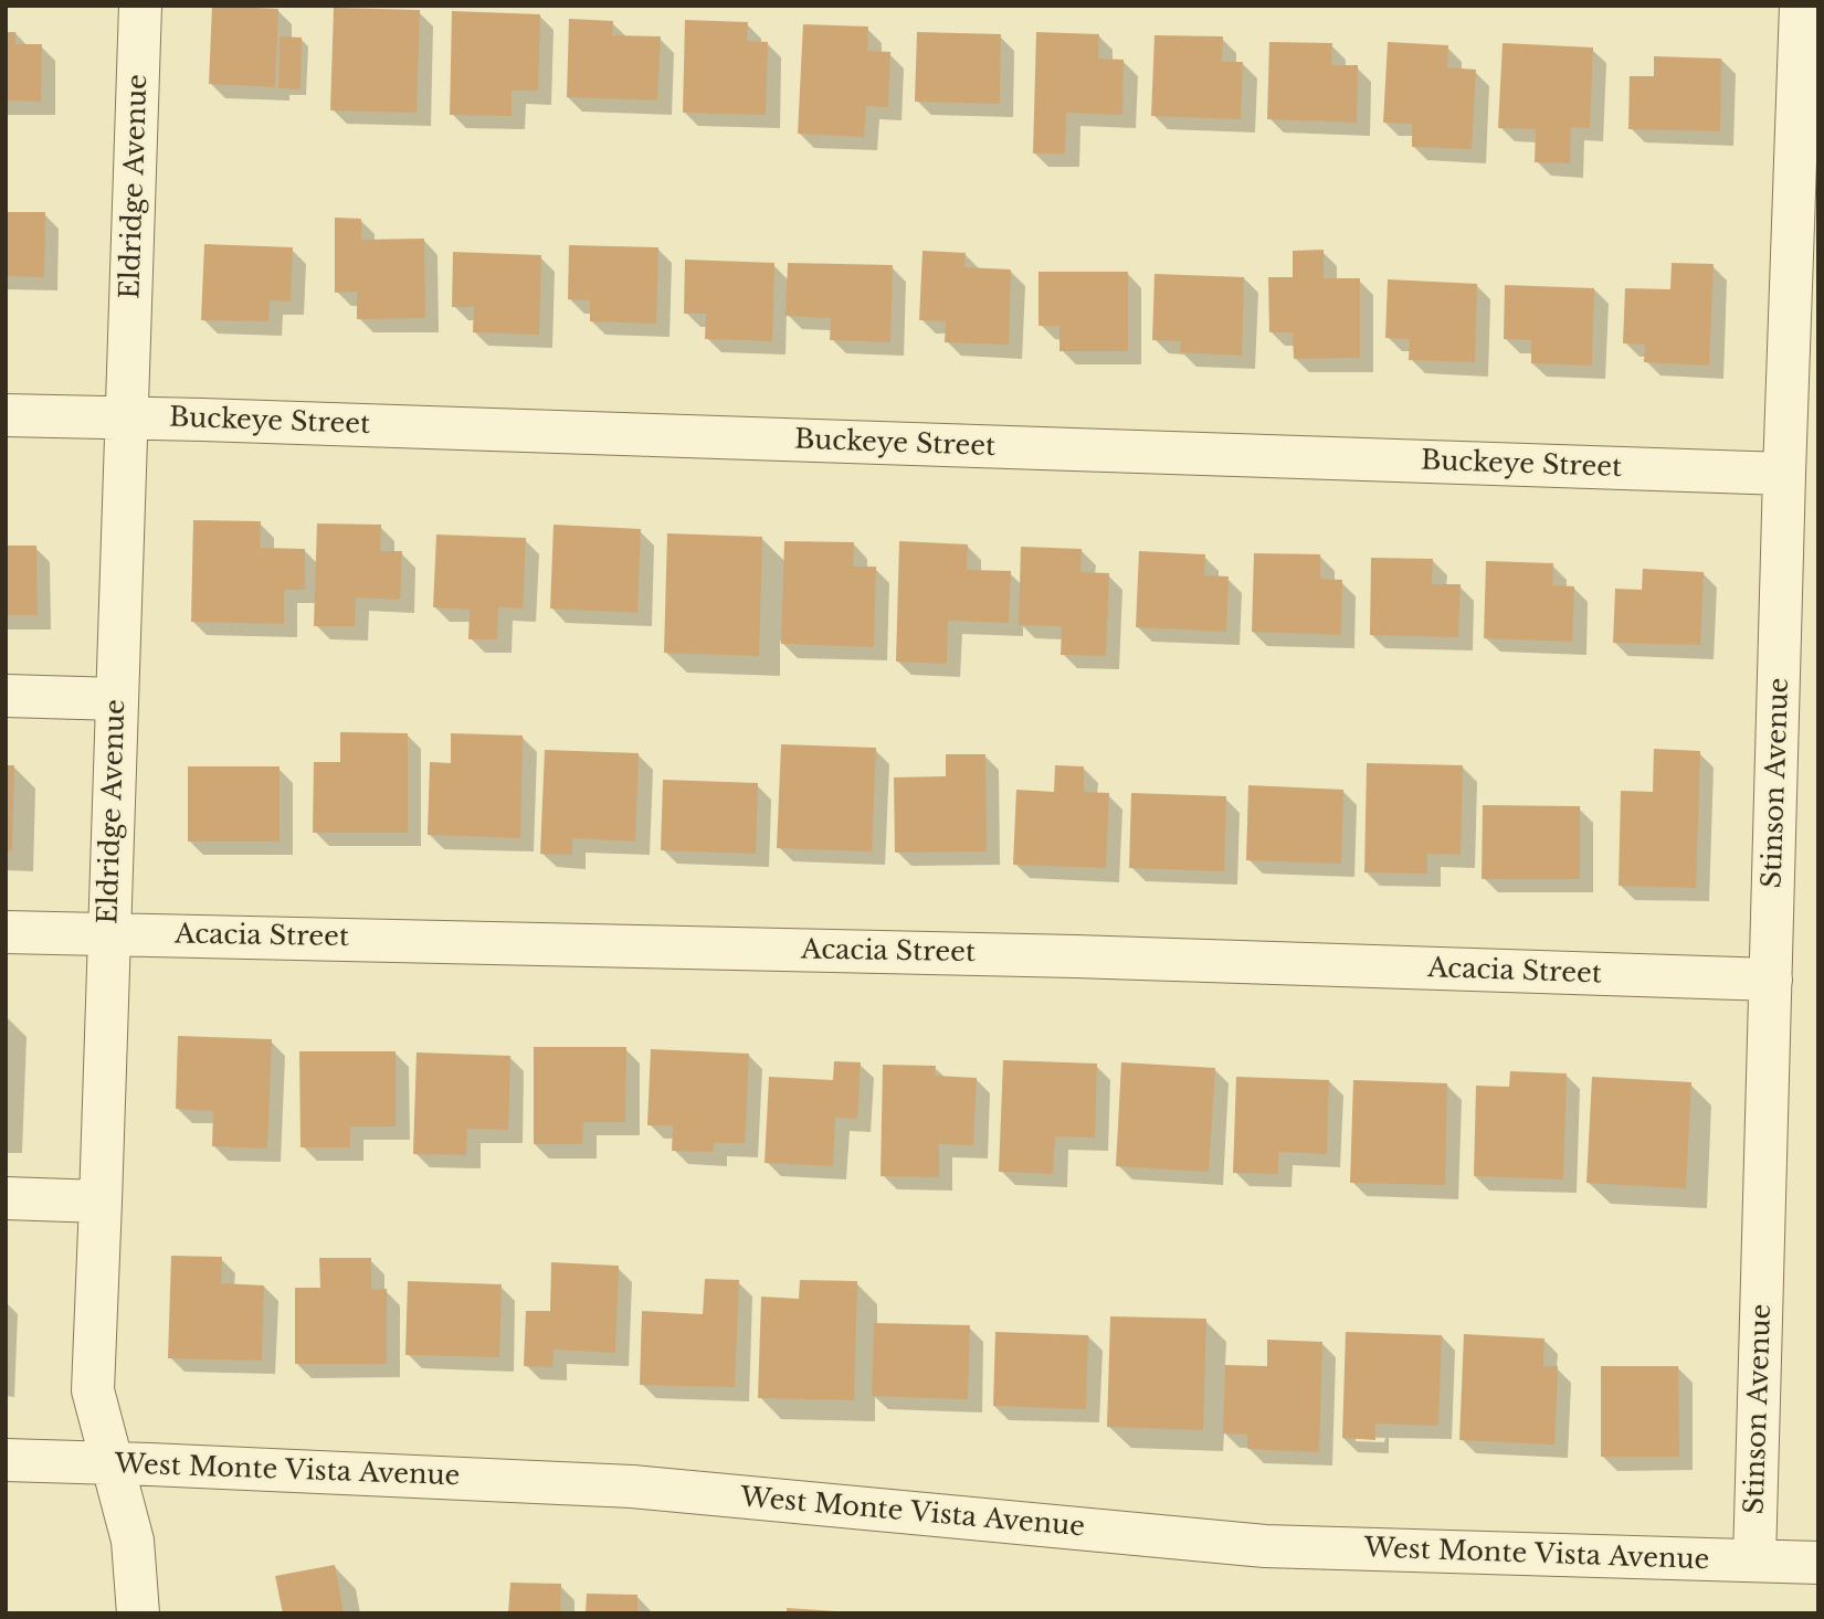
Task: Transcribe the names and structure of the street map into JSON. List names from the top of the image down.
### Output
{
  "streets": {
    "street": [
      "Eldridge Avenue",
      "Buckeye Street",
      "Stinson Avenue",
      "Acacia Street",
      "West Monte Vista Avenue"
    ]
  },
  "crossings": [
    ["Eldridge Avenue", "Buckeye Street"],
    ["Eldridge Avenue", "Acacia Street"],
    ["Eldridge Avenue", "West Monte Vista Avenue"],
    ["Buckeye Street", "Stinson Avenue"],
    ["Stinson Avenue", "Acacia Street"],
    ["Stinson Avenue", "West Monte Vista Avenue"]
  ]
}
